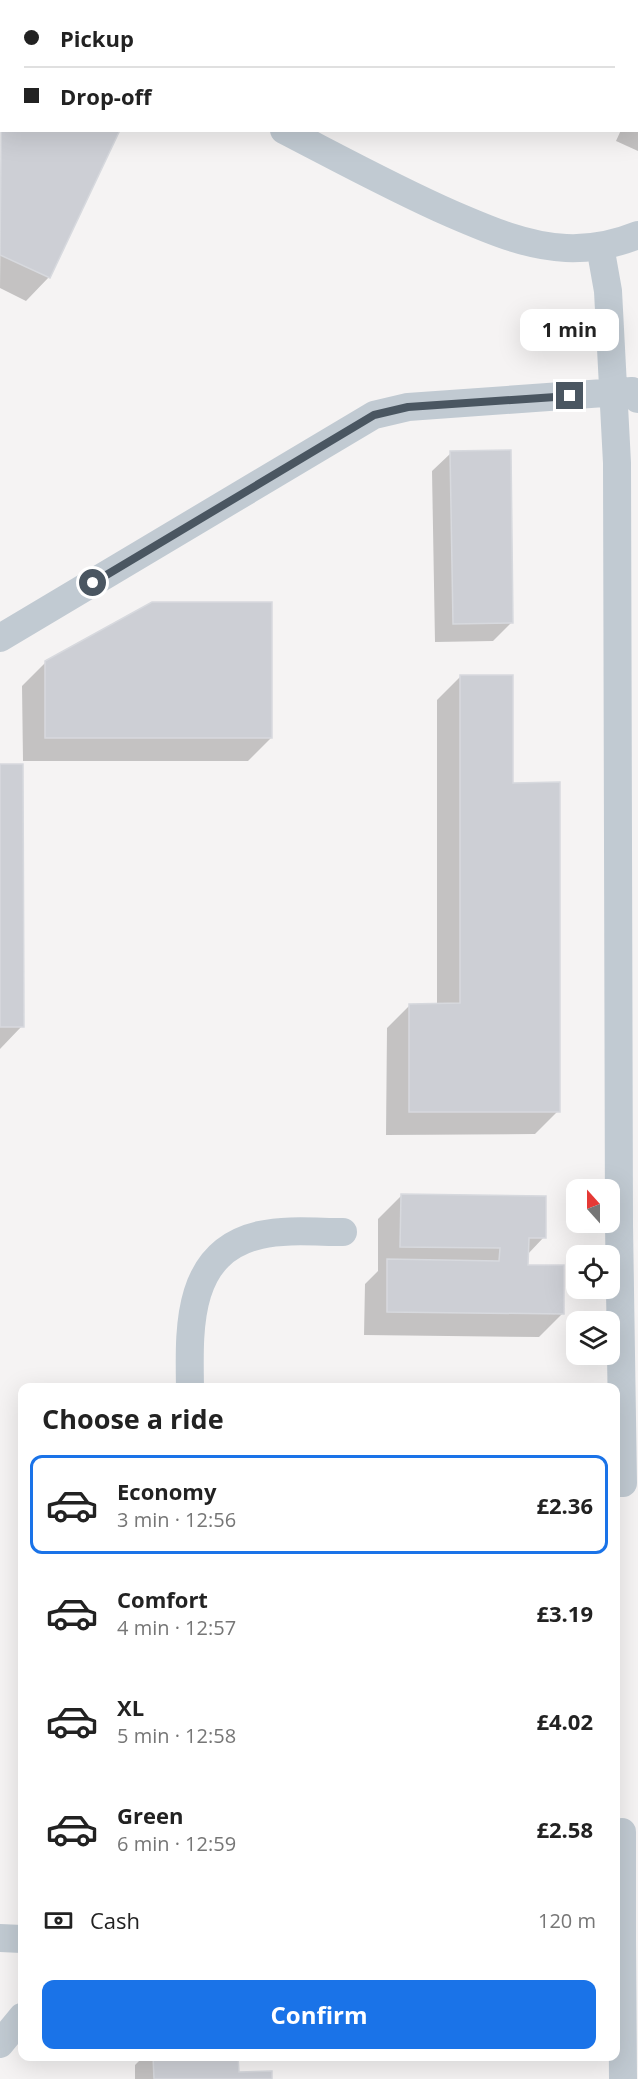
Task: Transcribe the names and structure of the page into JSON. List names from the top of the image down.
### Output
{
  "north": "top",
  "page": {
    "banner": ["Pickup", "Drop-off"],
    "bubble": "1 min",
    "heading": "Choose a ride",
    "list": [
      {
        "name": "Economy",
        "note": "3 min · 12:56",
        "value": "£2.36"
      },
      {
        "name": "Comfort",
        "note": "4 min · 12:57",
        "value": "£3.19"
      },
      {
        "name": "XL",
        "note": "5 min · 12:58",
        "value": "£4.02"
      },
      {
        "name": "Green",
        "note": "6 min · 12:59",
        "value": "£2.58"
      }
    ],
    "pay": ["Cash", "120 m"],
    "buttons": "Confirm"
  }
}
